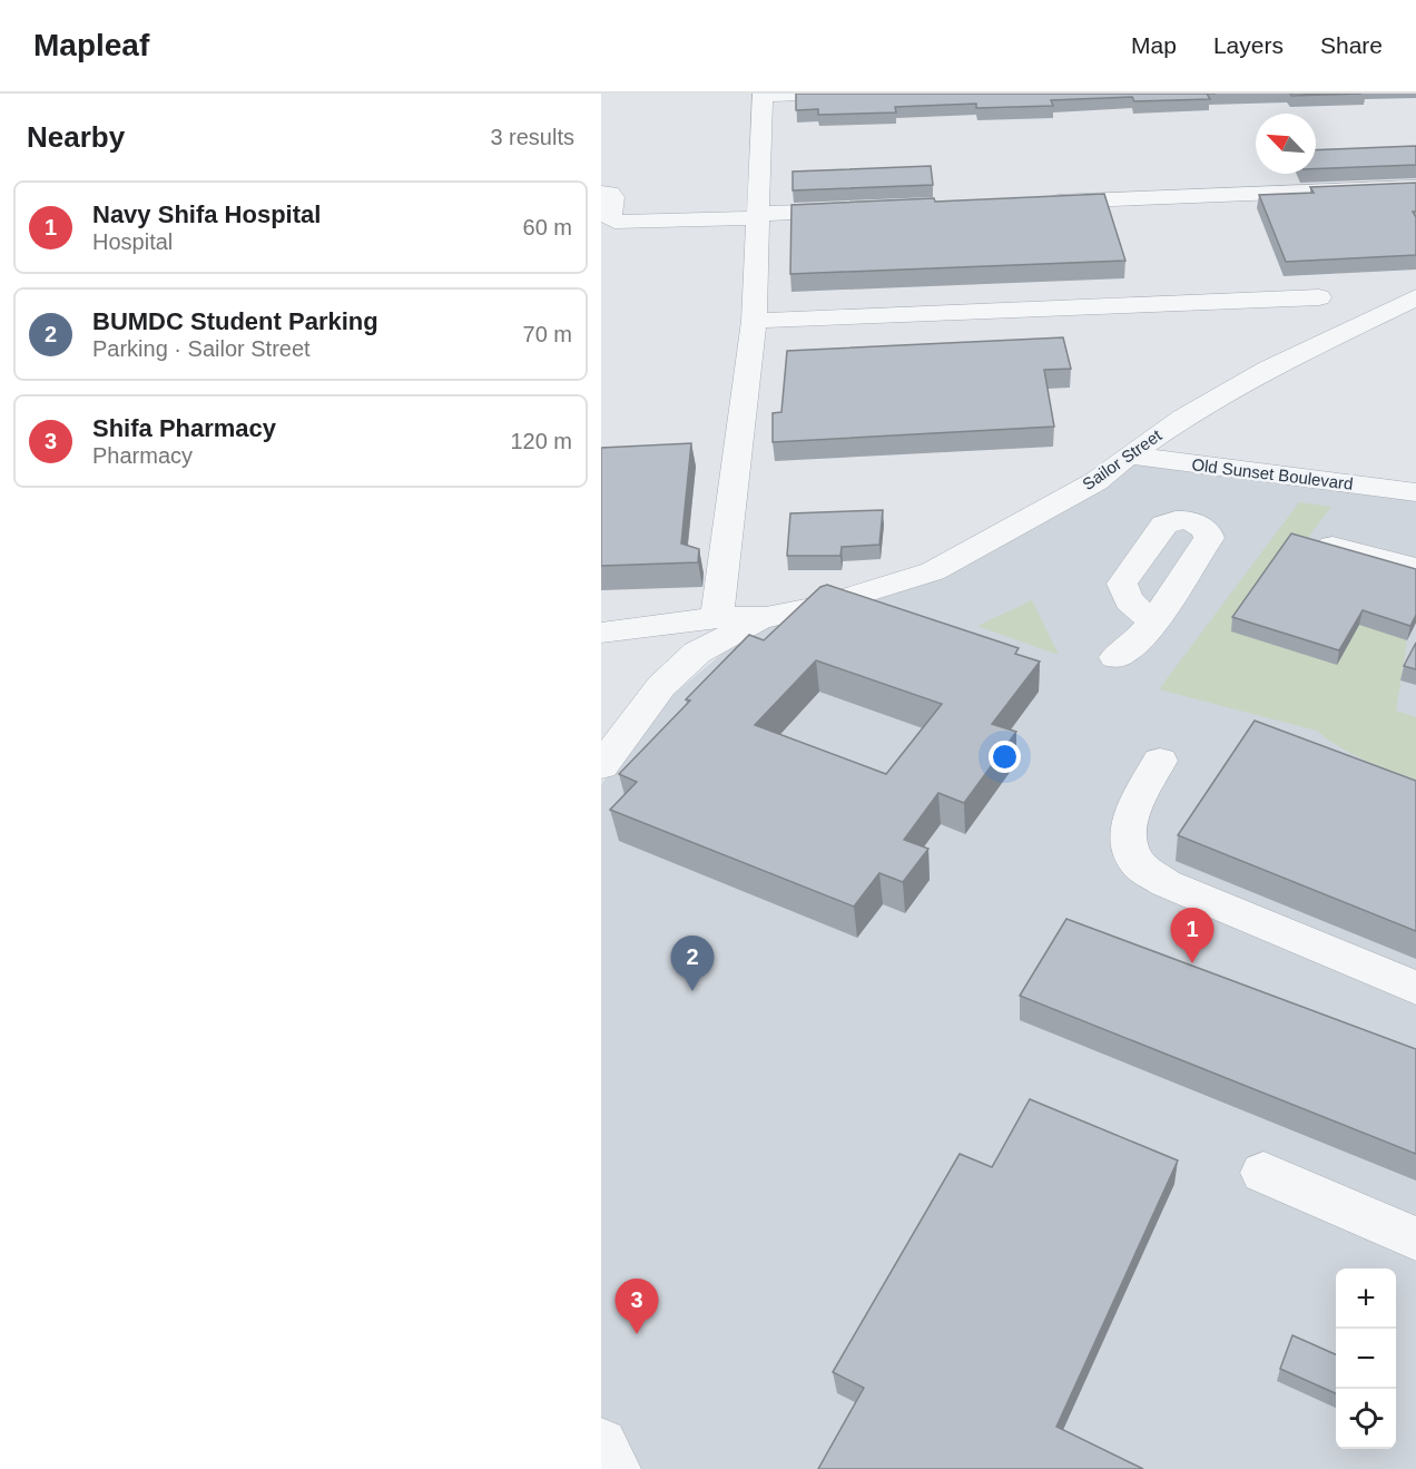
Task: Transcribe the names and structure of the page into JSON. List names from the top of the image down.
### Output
{
  "streets": {
    "street": ["Sailor Street", "Old Sunset Boulevard"]
  },
  "crossings": [
    ["Sailor Street", "Old Sunset Boulevard"]
  ],
  "north": "top left",
  "page": {
    "header": "Mapleaf",
    "nav": ["Map", "Layers", "Share"],
    "heading": ["Nearby", "3 results"],
    "list": [
      {
        "mark": "1",
        "name": "Navy Shifa Hospital",
        "note": "Hospital",
        "value": "60 m"
      },
      {
        "mark": "2",
        "name": "BUMDC Student Parking",
        "note": "Parking · Sailor Street",
        "value": "70 m"
      },
      {
        "mark": "3",
        "name": "Shifa Pharmacy",
        "note": "Pharmacy",
        "value": "120 m"
      }
    ],
    "pins": ["1", "2", "3"],
    "map_buttons": ["+", "−"]
  }
}
